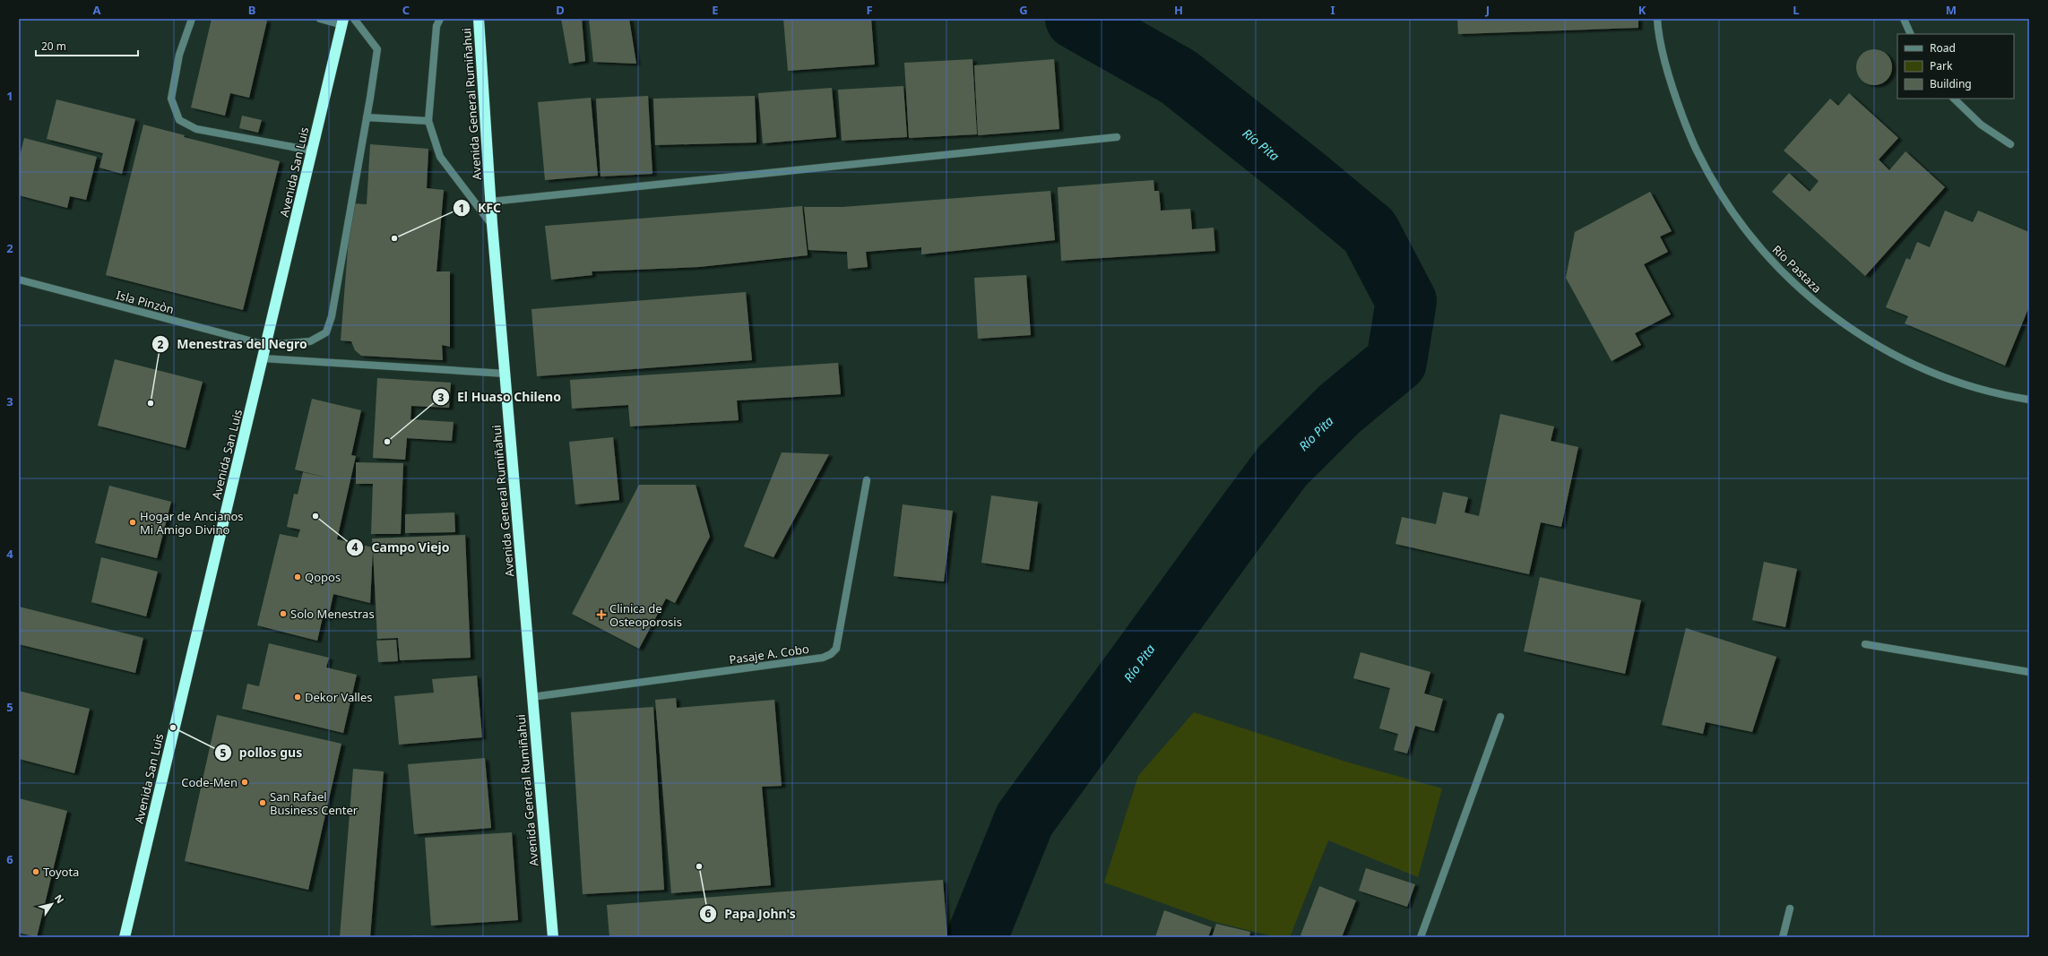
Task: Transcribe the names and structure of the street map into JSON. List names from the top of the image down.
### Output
{
  "streets": {
    "highway": ["Avenida General Rumiñahui", "Avenida San Luis"],
    "street": ["Río Pastaza", "Isla Pinzòn", "Pasaje A. Cobo"]
  },
  "crossings": [
    ["Avenida General Rumiñahui", "Pasaje A. Cobo"],
    ["Avenida San Luis", "Isla Pinzòn"]
  ],
  "water": ["Río Pita"],
  "places": {
    "other": [
      "KFC",
      "Menestras del Negro",
      "El Huaso Chileno",
      "Campo Viejo",
      "Hogar de Ancianos Mi Amigo Divino",
      "Qopos",
      "Solo Menestras",
      "Dekor Valles",
      "pollos gus",
      "Code-Men",
      "San Rafael Business Center",
      "Papa John's",
      "Toyota"
    ],
    "health": ["Clinica de Osteoporosis"]
  },
  "legend": ["Road", "Park", "Building"],
  "scale_bar": "20 m",
  "north": "top right",
  "grid": {
    "columns": [
      "A",
      "B",
      "C",
      "D",
      "E",
      "F",
      "G",
      "H",
      "I",
      "J",
      "K",
      "L",
      "M"
    ],
    "rows": [
      "1",
      "2",
      "3",
      "4",
      "5",
      "6"
    ]
  }
}
